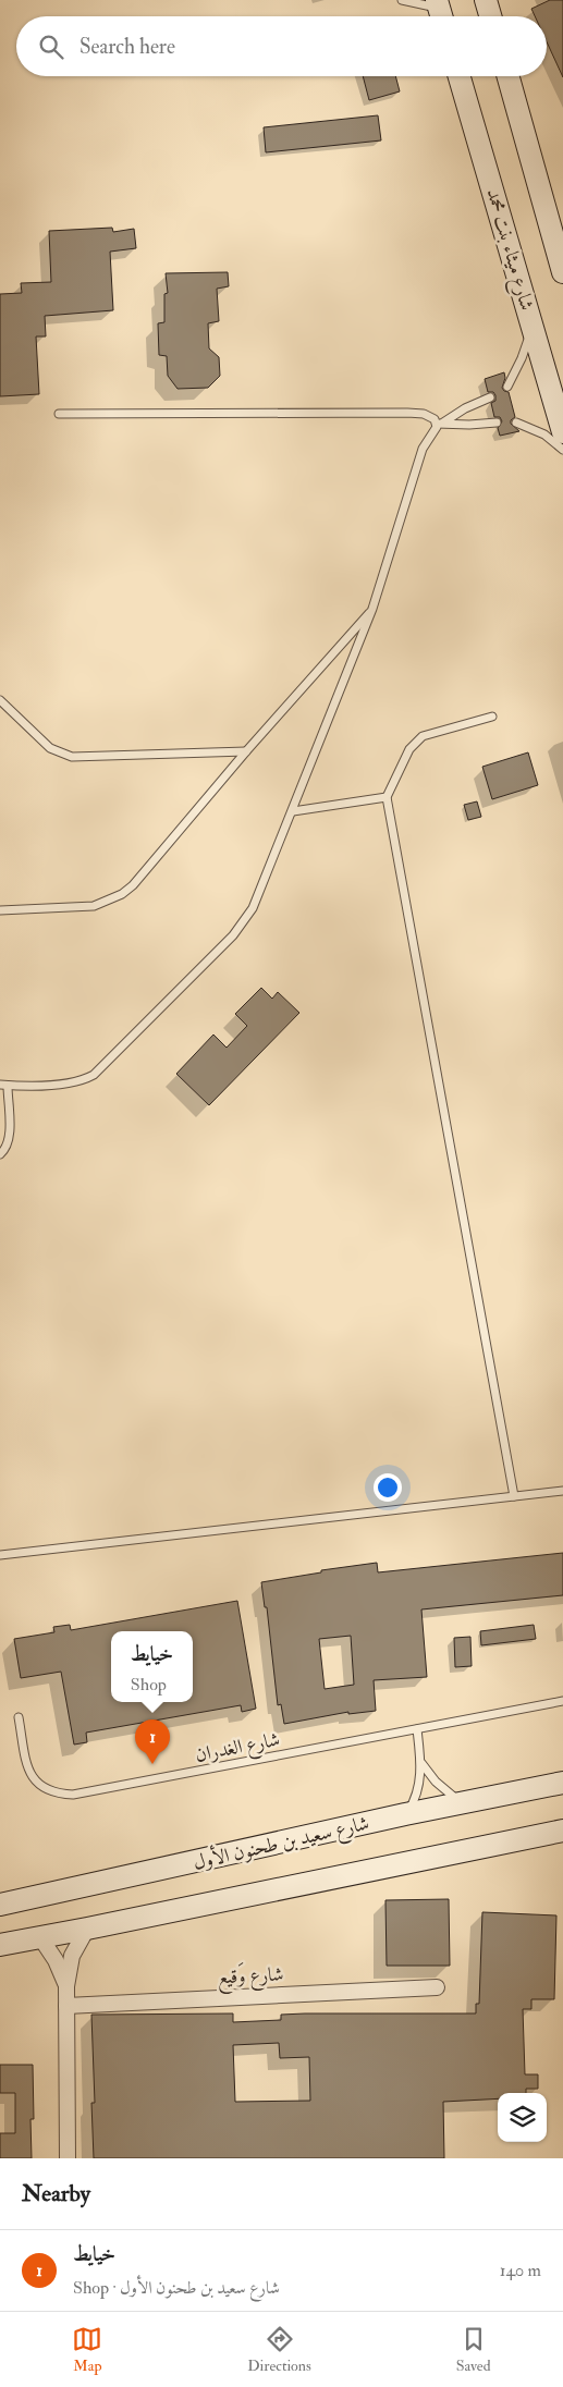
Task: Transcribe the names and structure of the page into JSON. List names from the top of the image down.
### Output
{
  "streets": {
    "main road": ["شارع ميثاء بنت محمد", "شارع سعيد بن طحنون الأول"],
    "street": ["شارع وَقيع"],
    "lane": ["شارع الغدران"]
  },
  "page": {
    "search": "Search here",
    "popup": ["خيايط", "Shop"],
    "pins": "1",
    "heading": "Nearby",
    "list": [
      {
        "mark": "1",
        "name": "خيايط",
        "note": "Shop · شارع سعيد بن طحنون الأول",
        "value": "140 m"
      }
    ],
    "nav": ["Map", "Directions", "Saved"]
  }
}
